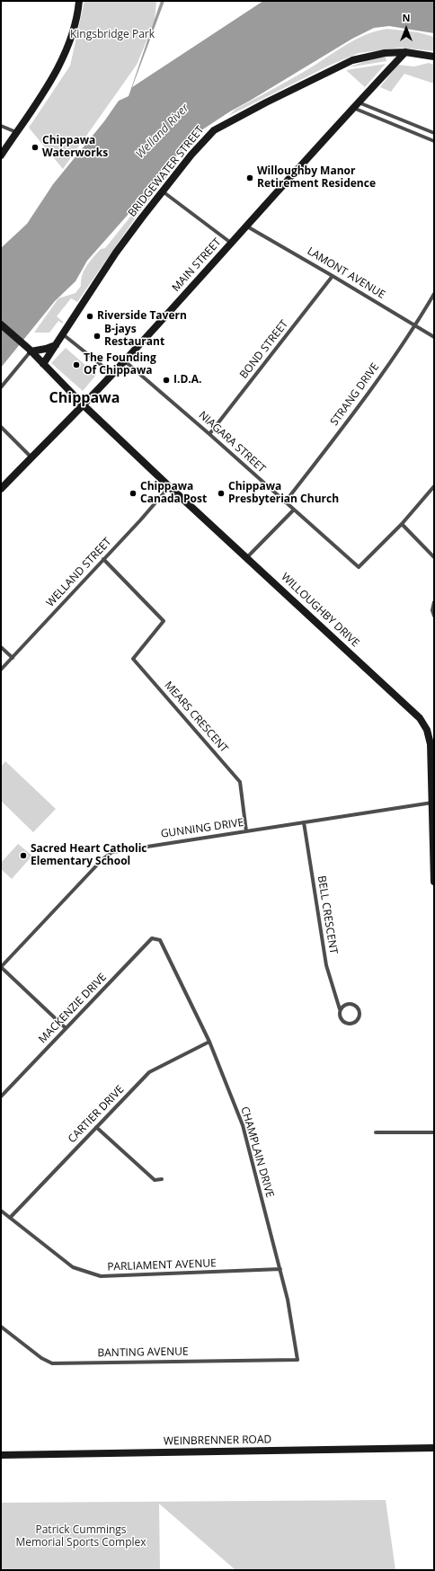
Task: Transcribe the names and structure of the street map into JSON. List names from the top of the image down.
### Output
{
  "streets": {
    "street": [
      "BRIDGEWATER STREET",
      "MAIN STREET",
      "LAMONT AVENUE",
      "BOND STREET",
      "STRANG DRIVE",
      "NIAGARA STREET",
      "WELLAND STREET",
      "WILLOUGHBY DRIVE",
      "MEARS CRESCENT",
      "GUNNING DRIVE",
      "BELL CRESCENT",
      "MACKENZIE DRIVE",
      "CARTIER DRIVE",
      "CHAMPLAIN DRIVE",
      "PARLIAMENT AVENUE",
      "BANTING AVENUE",
      "WEINBRENNER ROAD"
    ]
  },
  "crossings": [
    ["BRIDGEWATER STREET", "MAIN STREET"],
    ["BRIDGEWATER STREET", "WILLOUGHBY DRIVE"],
    ["MAIN STREET", "LAMONT AVENUE"],
    ["MAIN STREET", "NIAGARA STREET"],
    ["MAIN STREET", "WILLOUGHBY DRIVE"],
    ["LAMONT AVENUE", "BOND STREET"],
    ["LAMONT AVENUE", "STRANG DRIVE"],
    ["BOND STREET", "NIAGARA STREET"],
    ["STRANG DRIVE", "NIAGARA STREET"],
    ["WELLAND STREET", "WILLOUGHBY DRIVE"],
    ["WELLAND STREET", "MEARS CRESCENT"],
    ["WILLOUGHBY DRIVE", "GUNNING DRIVE"],
    ["MEARS CRESCENT", "GUNNING DRIVE"],
    ["GUNNING DRIVE", "BELL CRESCENT"],
    ["MACKENZIE DRIVE", "CHAMPLAIN DRIVE"],
    ["CARTIER DRIVE", "CHAMPLAIN DRIVE"],
    ["CARTIER DRIVE", "PARLIAMENT AVENUE"],
    ["CHAMPLAIN DRIVE", "PARLIAMENT AVENUE"],
    ["CHAMPLAIN DRIVE", "BANTING AVENUE"]
  ],
  "districts": ["Chippawa"],
  "water": ["Welland River"],
  "parks": ["Kingsbridge Park", "Patrick Cummings Memorial Sports Complex"],
  "places": [
    "Chippawa Waterworks",
    "Willoughby Manor Retirement Residence",
    "Riverside Tavern",
    "B-jays Restaurant",
    "The Founding Of Chippawa",
    "I.D.A.",
    "Chippawa Canada Post",
    "Chippawa Presbyterian Church",
    "Sacred Heart Catholic Elementary School"
  ],
  "north": "top"
}
